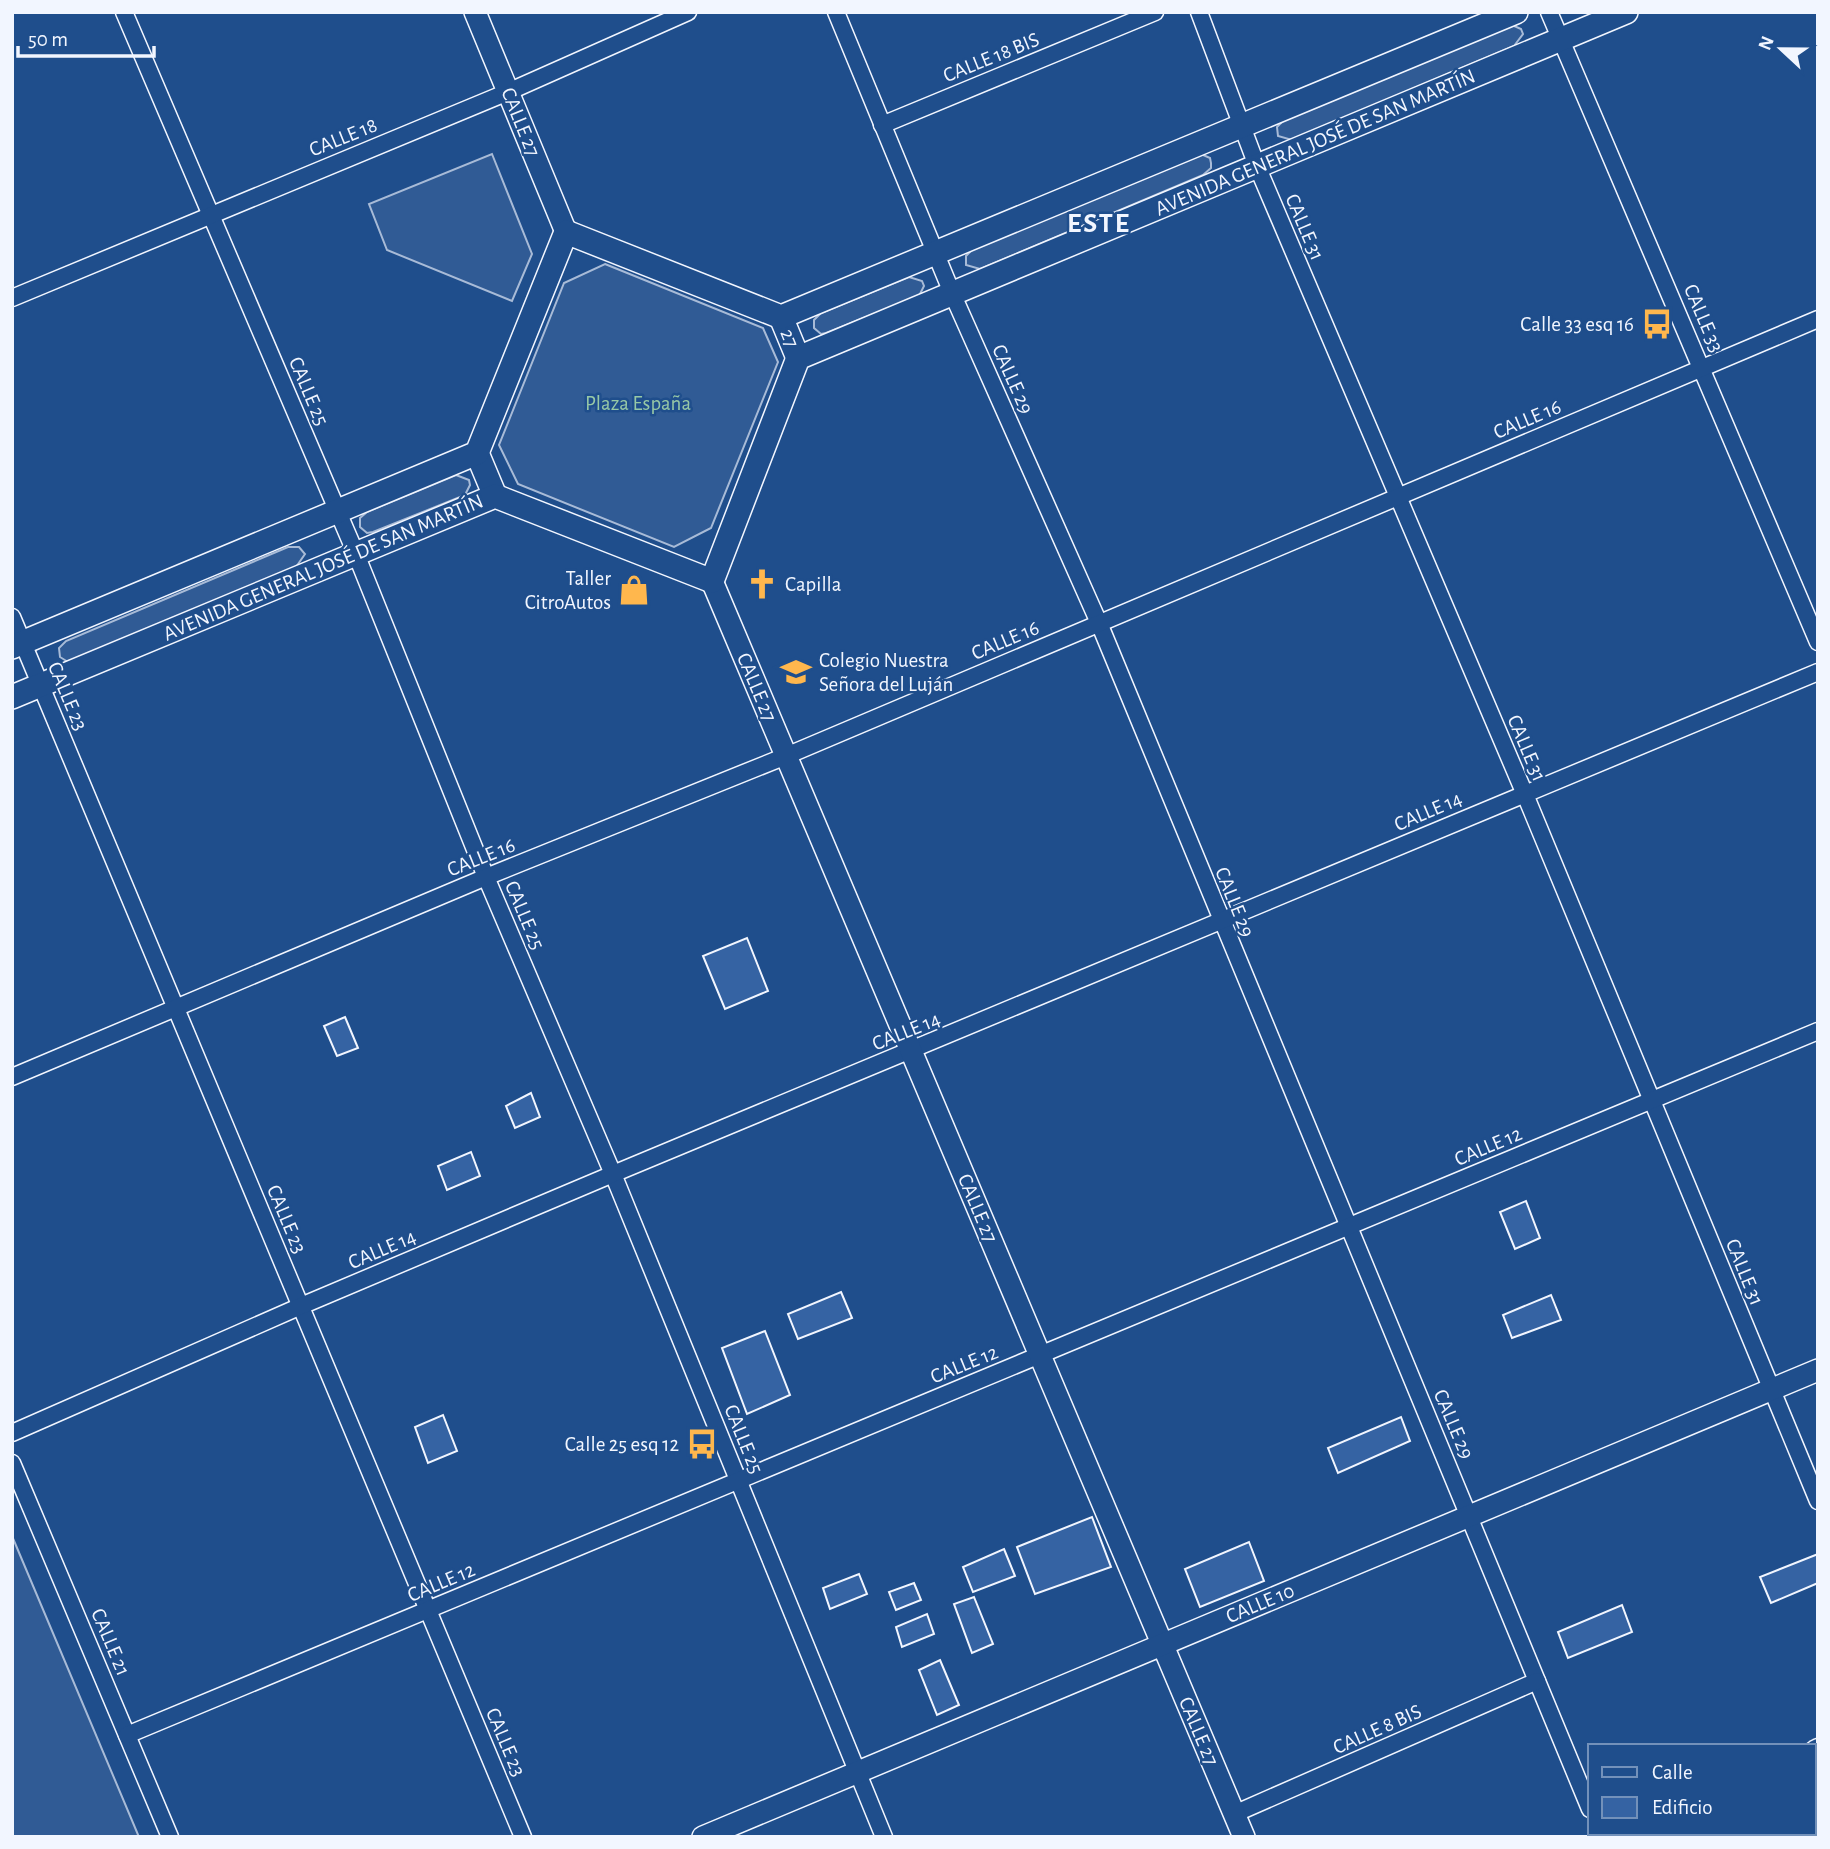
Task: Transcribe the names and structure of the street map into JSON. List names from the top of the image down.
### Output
{
  "streets": {
    "main road": ["AVENIDA GENERAL JOSÉ DE SAN MARTÍN", "27"],
    "street": [
      "CALLE 18 BIS",
      "CALLE 27",
      "CALLE 18",
      "CALLE 31",
      "CALLE 33",
      "CALLE 29",
      "CALLE 25",
      "CALLE 16",
      "CALLE 23",
      "CALLE 14",
      "CALLE 12",
      "CALLE 10",
      "CALLE 21",
      "CALLE 8 BIS"
    ]
  },
  "crossings": [
    ["CALLE 18 BIS", "CALLE 29"],
    ["CALLE 27", "CALLE 18"],
    ["CALLE 27", "AVENIDA GENERAL JOSÉ DE SAN MARTÍN"],
    ["CALLE 27", "CALLE 16"],
    ["CALLE 27", "CALLE 14"],
    ["CALLE 27", "CALLE 12"],
    ["CALLE 27", "CALLE 10"],
    ["CALLE 27", "CALLE 8 BIS"],
    ["CALLE 18", "CALLE 25"],
    ["AVENIDA GENERAL JOSÉ DE SAN MARTÍN", "CALLE 31"],
    ["AVENIDA GENERAL JOSÉ DE SAN MARTÍN", "CALLE 33"],
    ["AVENIDA GENERAL JOSÉ DE SAN MARTÍN", "27"],
    ["AVENIDA GENERAL JOSÉ DE SAN MARTÍN", "CALLE 29"],
    ["AVENIDA GENERAL JOSÉ DE SAN MARTÍN", "CALLE 25"],
    ["AVENIDA GENERAL JOSÉ DE SAN MARTÍN", "CALLE 23"],
    ["CALLE 31", "CALLE 16"],
    ["CALLE 31", "CALLE 14"],
    ["CALLE 31", "CALLE 12"],
    ["CALLE 31", "CALLE 10"],
    ["CALLE 33", "CALLE 16"],
    ["CALLE 29", "CALLE 16"],
    ["CALLE 29", "CALLE 14"],
    ["CALLE 29", "CALLE 12"],
    ["CALLE 29", "CALLE 10"],
    ["CALLE 29", "CALLE 8 BIS"],
    ["CALLE 25", "CALLE 16"],
    ["CALLE 25", "CALLE 14"],
    ["CALLE 25", "CALLE 12"],
    ["CALLE 25", "CALLE 10"],
    ["CALLE 16", "CALLE 23"],
    ["CALLE 23", "CALLE 14"],
    ["CALLE 23", "CALLE 12"],
    ["CALLE 12", "CALLE 21"]
  ],
  "districts": ["ESTE"],
  "parks": ["Plaza España"],
  "places": {
    "bus stop": ["Calle 33 esq 16", "Calle 25 esq 12"],
    "church": ["Capilla"],
    "shop": ["Taller CitroAutos"],
    "school or university": ["Colegio Nuestra Señora del Luján"]
  },
  "legend": ["Calle", "Edificio"],
  "scale_bar": "50 m",
  "north": "left"
}
